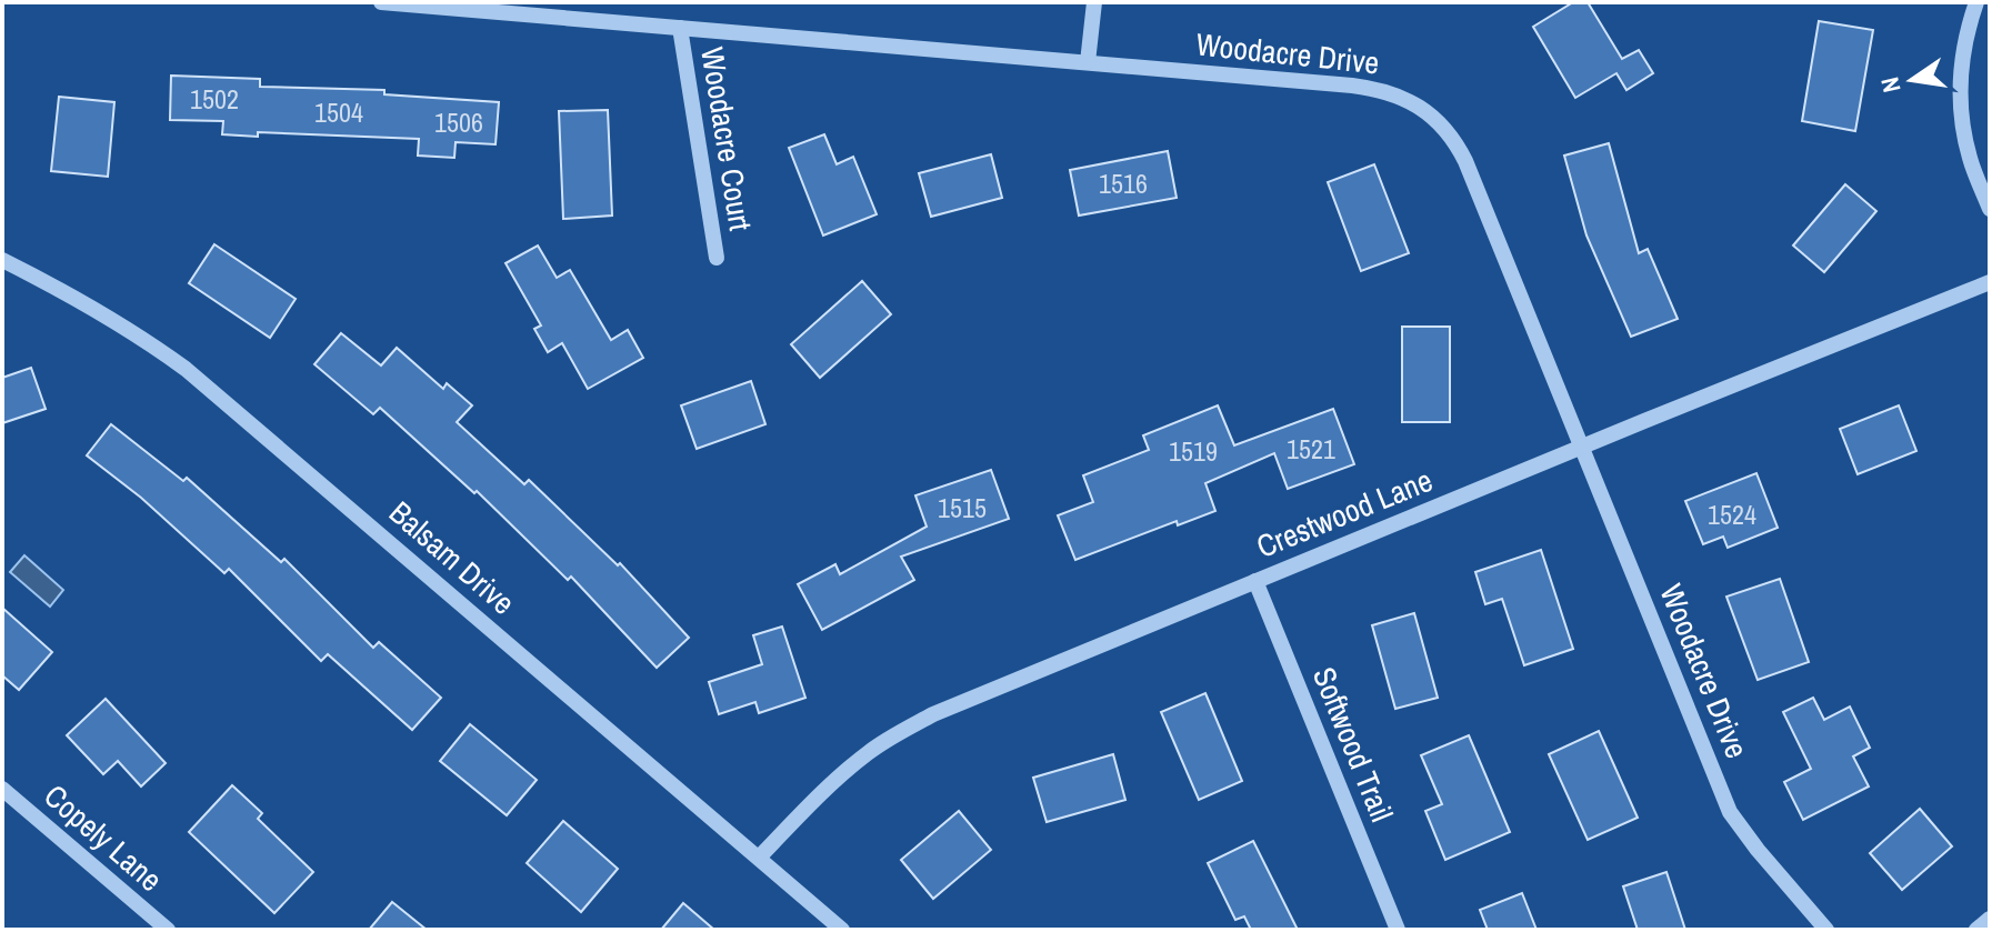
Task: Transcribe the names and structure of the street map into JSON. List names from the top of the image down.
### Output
{
  "streets": {
    "street": [
      "Woodacre Drive",
      "Woodacre Court",
      "Crestwood Lane",
      "Balsam Drive",
      "Softwood Trail",
      "Copely Lane"
    ]
  },
  "crossings": [
    ["Woodacre Drive", "Woodacre Court"],
    ["Woodacre Drive", "Crestwood Lane"],
    ["Crestwood Lane", "Balsam Drive"],
    ["Crestwood Lane", "Softwood Trail"]
  ],
  "house_numbers": [
    "1502",
    "1504",
    "1506",
    "1516",
    "1521",
    "1519",
    "1515",
    "1524"
  ],
  "north": "left"
}
